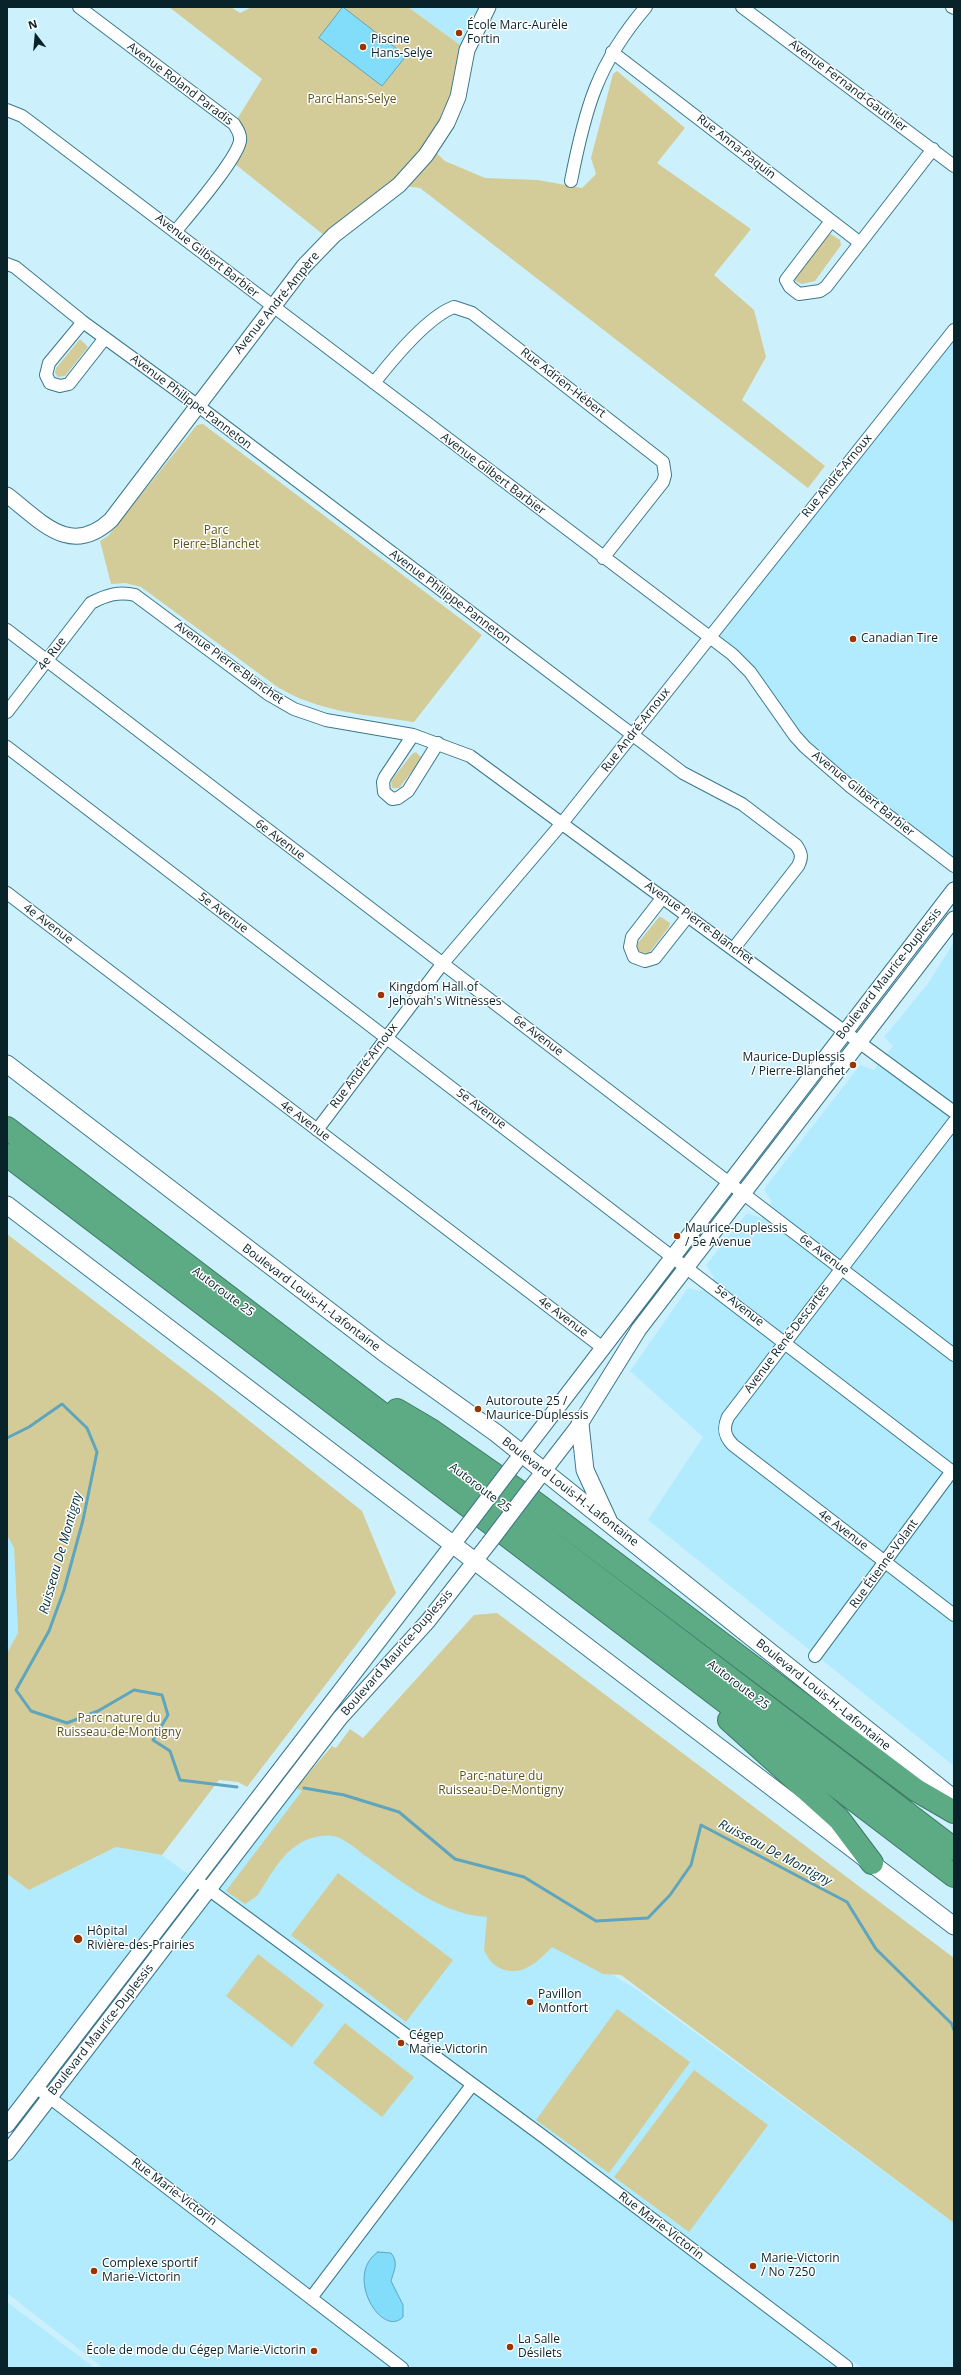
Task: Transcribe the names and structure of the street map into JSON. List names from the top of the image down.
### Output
{
  "streets": {
    "highway": ["Autoroute 25"],
    "main road": ["Boulevard Louis-H.-Lafontaine"],
    "street": [
      "Avenue Roland Paradis",
      "Avenue Fernand-Gauthier",
      "Rue Anna-Paquin",
      "Avenue Gilbert Barbier",
      "Avenue André-Ampère",
      "Rue Adrien-Hébert",
      "Avenue Philippe-Panneton",
      "Rue André-Arnoux",
      "4e Rue",
      "Avenue Pierre-Blanchet",
      "6e Avenue",
      "5e Avenue",
      "4e Avenue",
      "Boulevard Maurice-Duplessis",
      "Avenue René-Descartes",
      "Rue Étienne-Volant",
      "Rue Marie-Victorin"
    ]
  },
  "crossings": [
    ["Avenue Roland Paradis", "Avenue Gilbert Barbier"],
    ["Avenue Gilbert Barbier", "Avenue André-Ampère"],
    ["Avenue Gilbert Barbier", "Rue Adrien-Hébert"],
    ["Avenue Gilbert Barbier", "Rue André-Arnoux"],
    ["Avenue André-Ampère", "Avenue Philippe-Panneton"],
    ["Avenue Philippe-Panneton", "Rue André-Arnoux"],
    ["Avenue Philippe-Panneton", "Avenue Pierre-Blanchet"],
    ["Rue André-Arnoux", "Avenue Pierre-Blanchet"],
    ["Rue André-Arnoux", "6e Avenue"],
    ["Rue André-Arnoux", "5e Avenue"],
    ["Rue André-Arnoux", "4e Avenue"],
    ["4e Rue", "Avenue Pierre-Blanchet"],
    ["4e Rue", "6e Avenue"],
    ["Avenue Pierre-Blanchet", "Boulevard Maurice-Duplessis"],
    ["6e Avenue", "Boulevard Maurice-Duplessis"],
    ["6e Avenue", "Avenue René-Descartes"],
    ["5e Avenue", "Boulevard Maurice-Duplessis"],
    ["5e Avenue", "Avenue René-Descartes"],
    ["5e Avenue", "Rue Étienne-Volant"],
    ["4e Avenue", "Boulevard Maurice-Duplessis"],
    ["4e Avenue", "Avenue René-Descartes"],
    ["4e Avenue", "Rue Étienne-Volant"],
    ["Boulevard Maurice-Duplessis", "Boulevard Louis-H.-Lafontaine"],
    ["Boulevard Maurice-Duplessis", "Rue Marie-Victorin"]
  ],
  "water": ["Ruisseau De Montigny"],
  "parks": [
    "Parc Hans-Selye",
    "Parc Pierre-Blanchet",
    "Parc nature du Ruisseau-de-Montigny",
    "Parc-nature du Ruisseau-De-Montigny"
  ],
  "places": [
    "École Marc-Aurèle Fortin",
    "Piscine Hans-Selye",
    "Canadian Tire",
    "Kingdom Hall of Jehovah's Witnesses",
    "Maurice-Duplessis / Pierre-Blanchet",
    "Maurice-Duplessis / 5e Avenue",
    "Autoroute 25 / Maurice-Duplessis",
    "Hôpital Rivière-des-Prairies",
    "Pavillon Montfort",
    "Cégep Marie-Victorin",
    "Marie-Victorin / No 7250",
    "Complexe sportif Marie-Victorin",
    "La Salle Désilets",
    "École de mode du Cégep Marie-Victorin"
  ],
  "north": "top"
}
